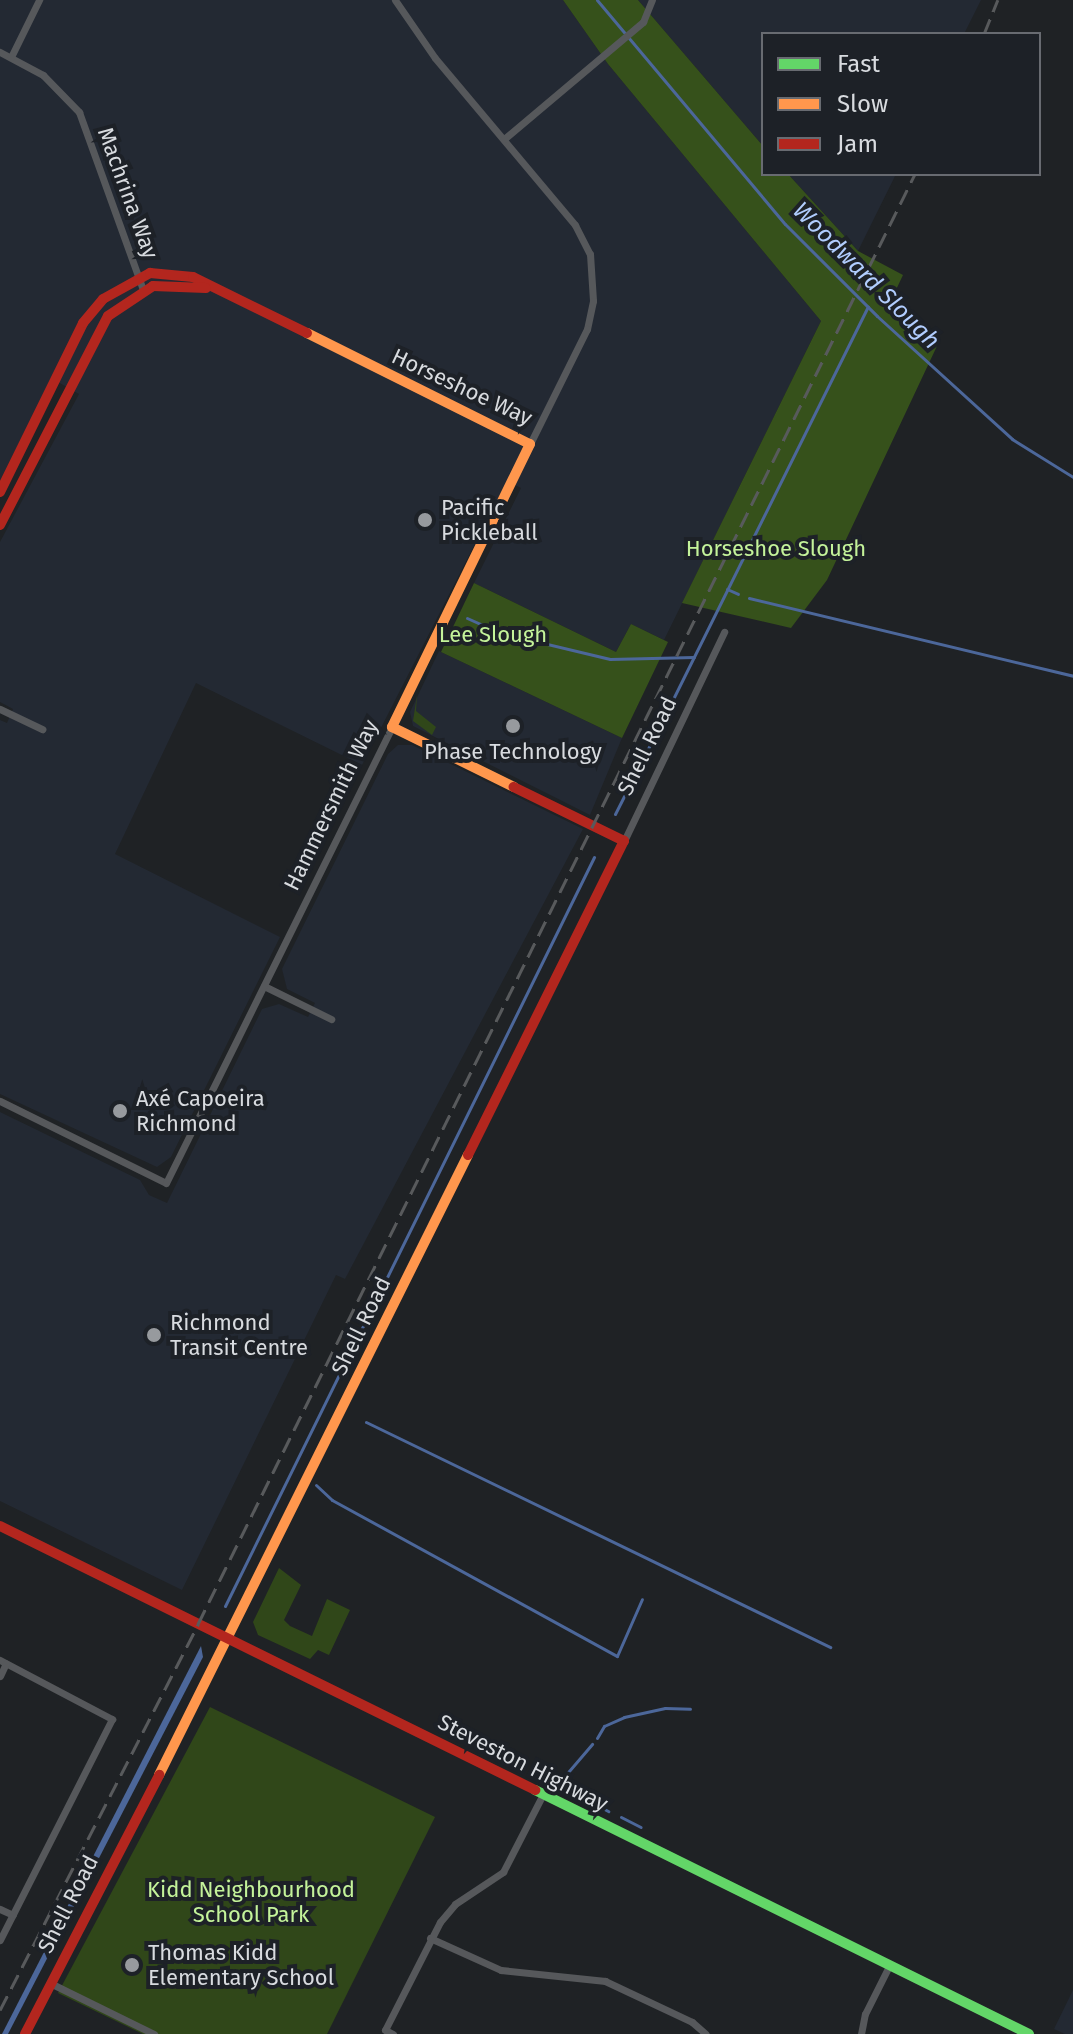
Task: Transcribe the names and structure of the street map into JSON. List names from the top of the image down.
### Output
{
  "streets": {
    "street": [
      "Machrina Way",
      "Horseshoe Way",
      "Shell Road",
      "Hammersmith Way",
      "Steveston Highway"
    ]
  },
  "crossings": [
    ["Machrina Way", "Horseshoe Way"],
    ["Horseshoe Way", "Hammersmith Way"],
    ["Shell Road", "Steveston Highway"]
  ],
  "water": ["Woodward Slough"],
  "parks": ["Horseshoe Slough", "Lee Slough", "Kidd Neighbourhood School Park"],
  "places": [
    "Pacific Pickleball",
    "Phase Technology",
    "Axé Capoeira Richmond",
    "Richmond Transit Centre",
    "Thomas Kidd Elementary School"
  ],
  "legend": ["Fast", "Slow", "Jam"]
}
